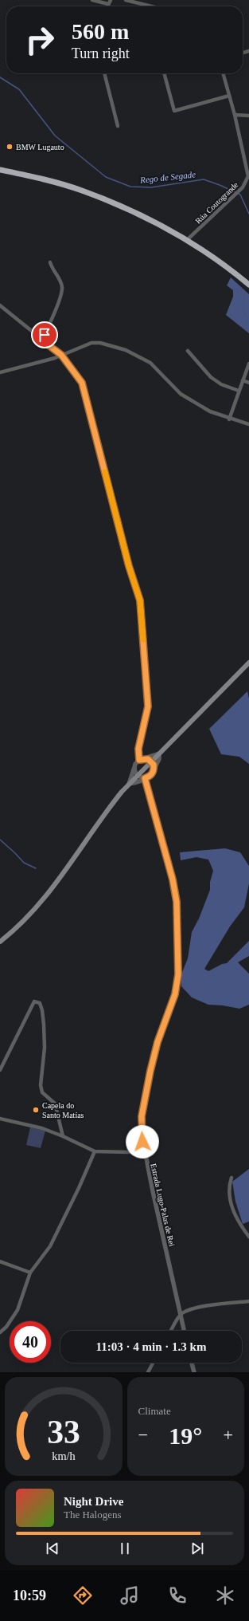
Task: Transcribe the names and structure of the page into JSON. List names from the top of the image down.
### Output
{
  "streets": {
    "street": ["Rúa Coutogrande", "Estrada Lugo-Palas de Rei"]
  },
  "water": ["Rego de Segade"],
  "places": ["BMW Lugauto", "Capela do Santo Matías"],
  "page": {
    "turn": ["560 m", "Turn right"],
    "limit": "40",
    "trip": "11:03 · 4 min · 1.3 km",
    "tile": "Climate",
    "heat": ["−", "19°", "+"],
    "song": ["Night Drive", "The Halogens"],
    "tabs": "10:59",
    "gauge": ["33", "km/h"]
  }
}
